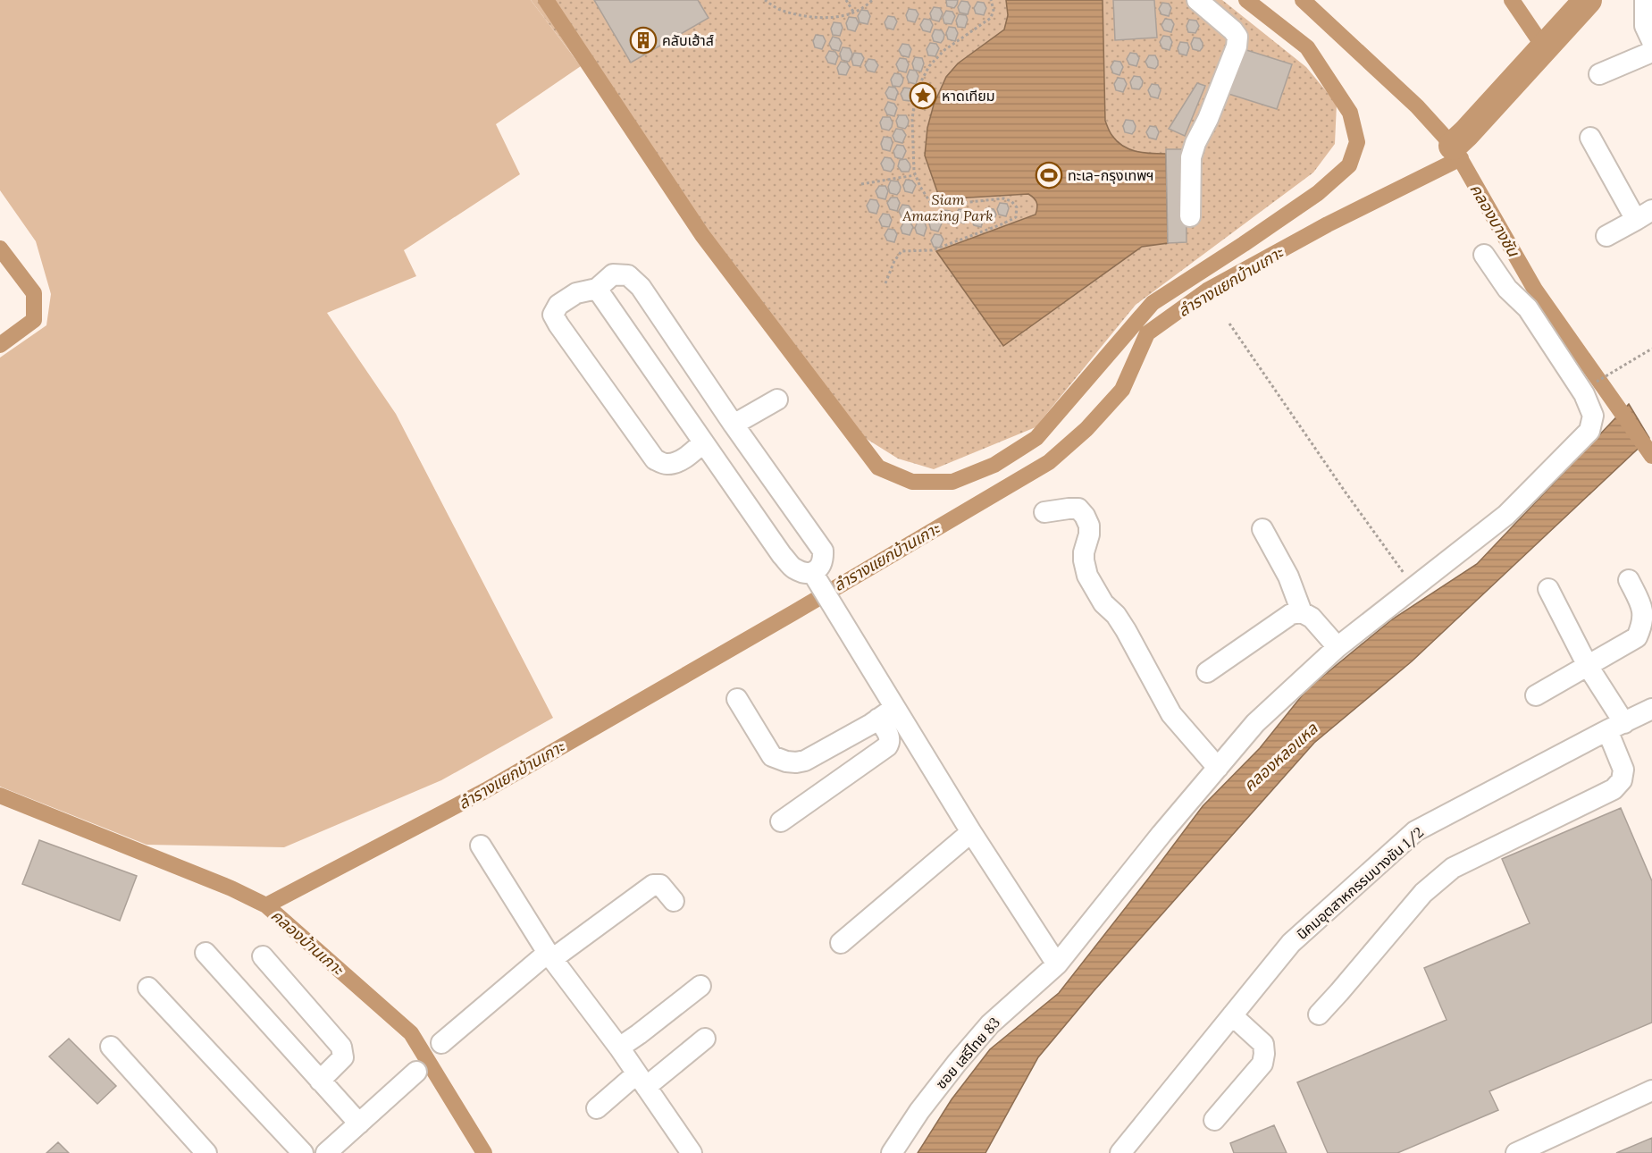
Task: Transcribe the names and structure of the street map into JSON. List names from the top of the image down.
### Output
{
  "streets": {
    "street": ["นิคมอุตสาหกรรมบางชัน 1/2", "ซอย เสรีไทย 83"]
  },
  "water": [
    "คลองบางชัน",
    "ลำรางแยกบ้านเกาะ",
    "คลองหลอแหล",
    "คลองบ้านเกาะ"
  ],
  "parks": ["Siam Amazing Park"],
  "places": {
    "building": ["คลับเฮ้าส์"],
    "place": ["หาดเทียม"],
    "sports": ["ทะเล-กรุงเทพฯ"]
  }
}
